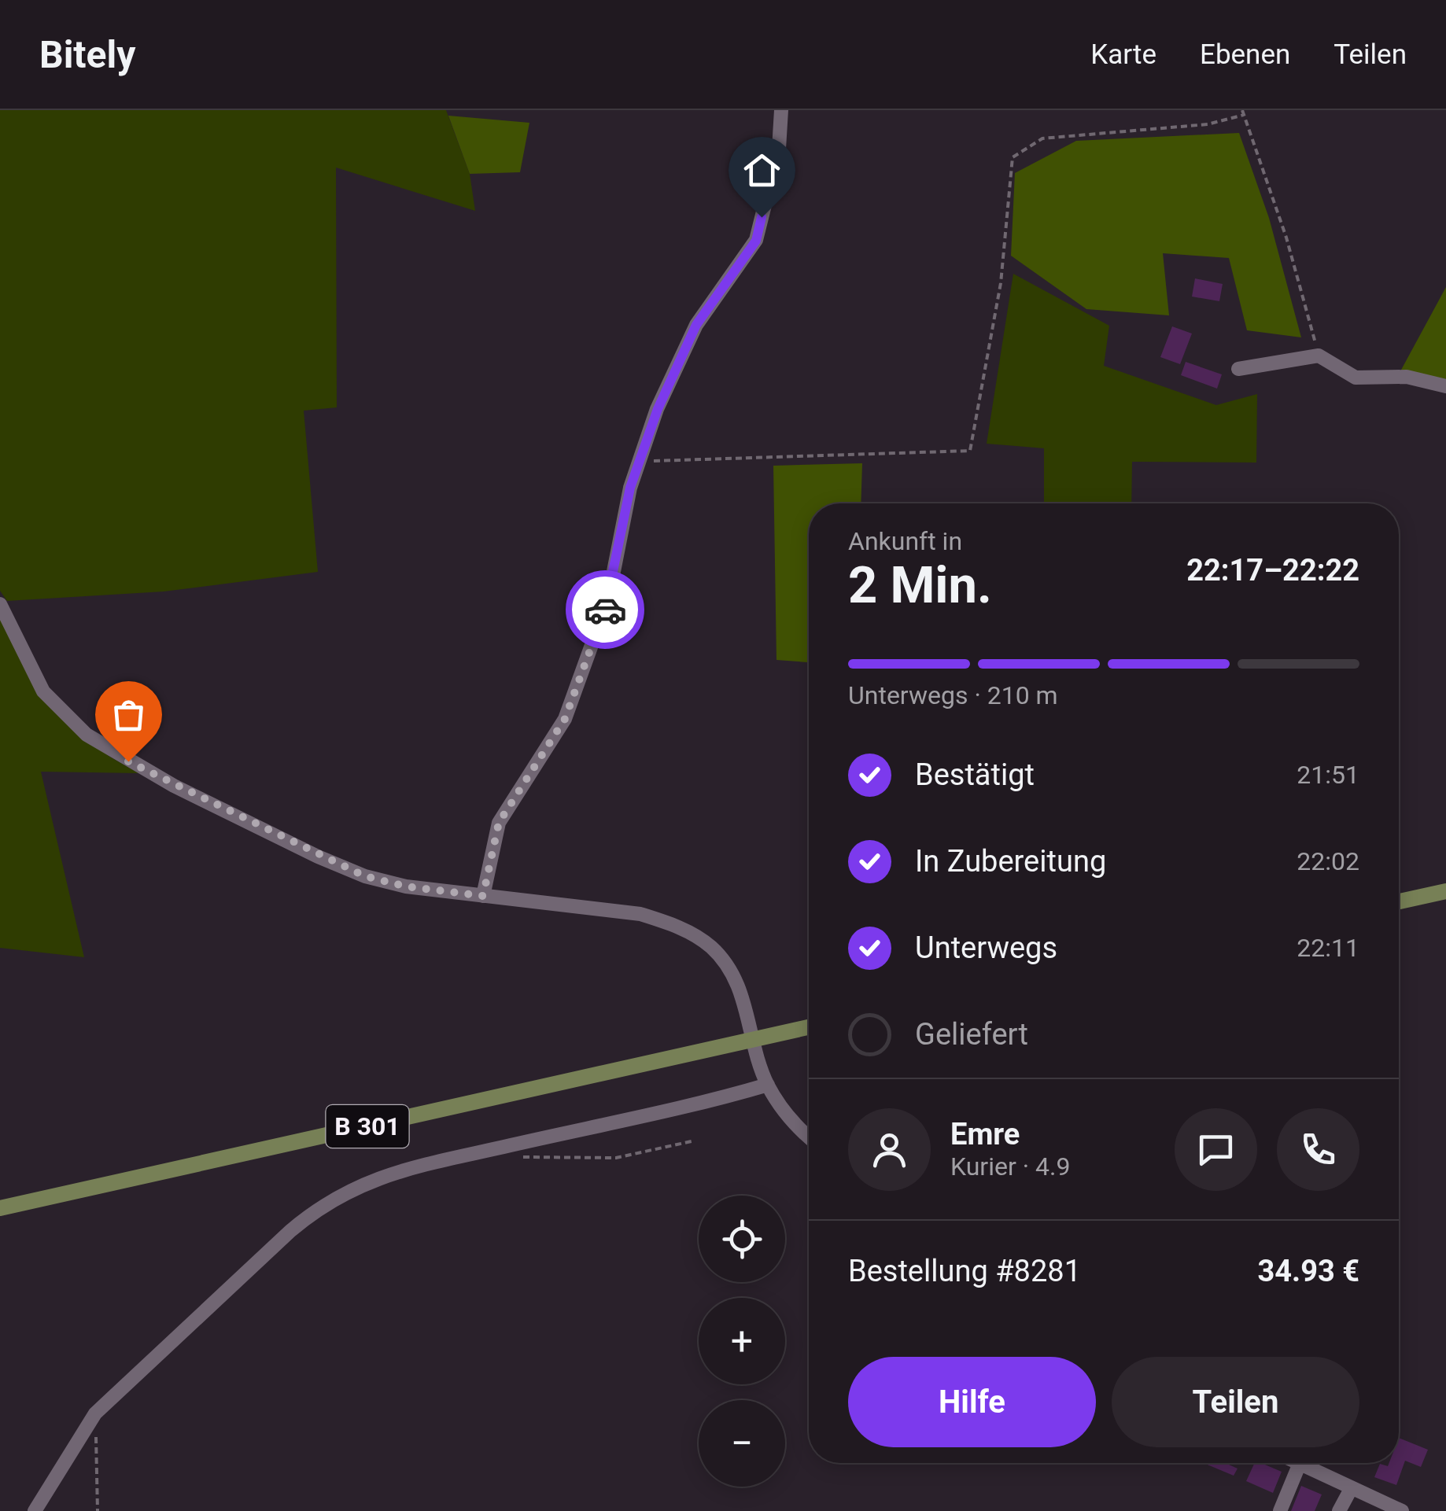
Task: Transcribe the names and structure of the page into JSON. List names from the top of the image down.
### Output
{
  "streets": {
    "main road": ["B 301"]
  },
  "page": {
    "header": "Bitely",
    "nav": ["Karte", "Ebenen", "Teilen"],
    "heading": ["2 Min.", "Ankunft in", "22:17–22:22"],
    "panel": [
      "Emre",
      "Kurier · 4.9",
      "Bestellung #8281",
      "34.93 €"
    ],
    "bar": "Unterwegs · 210 m",
    "list": [
      ["Bestätigt", "21:51"],
      ["In Zubereitung", "22:02"],
      ["Unterwegs", "22:11"],
      "Geliefert"
    ],
    "map_buttons": ["+", "−"],
    "buttons": ["Hilfe", "Teilen"]
  }
}
